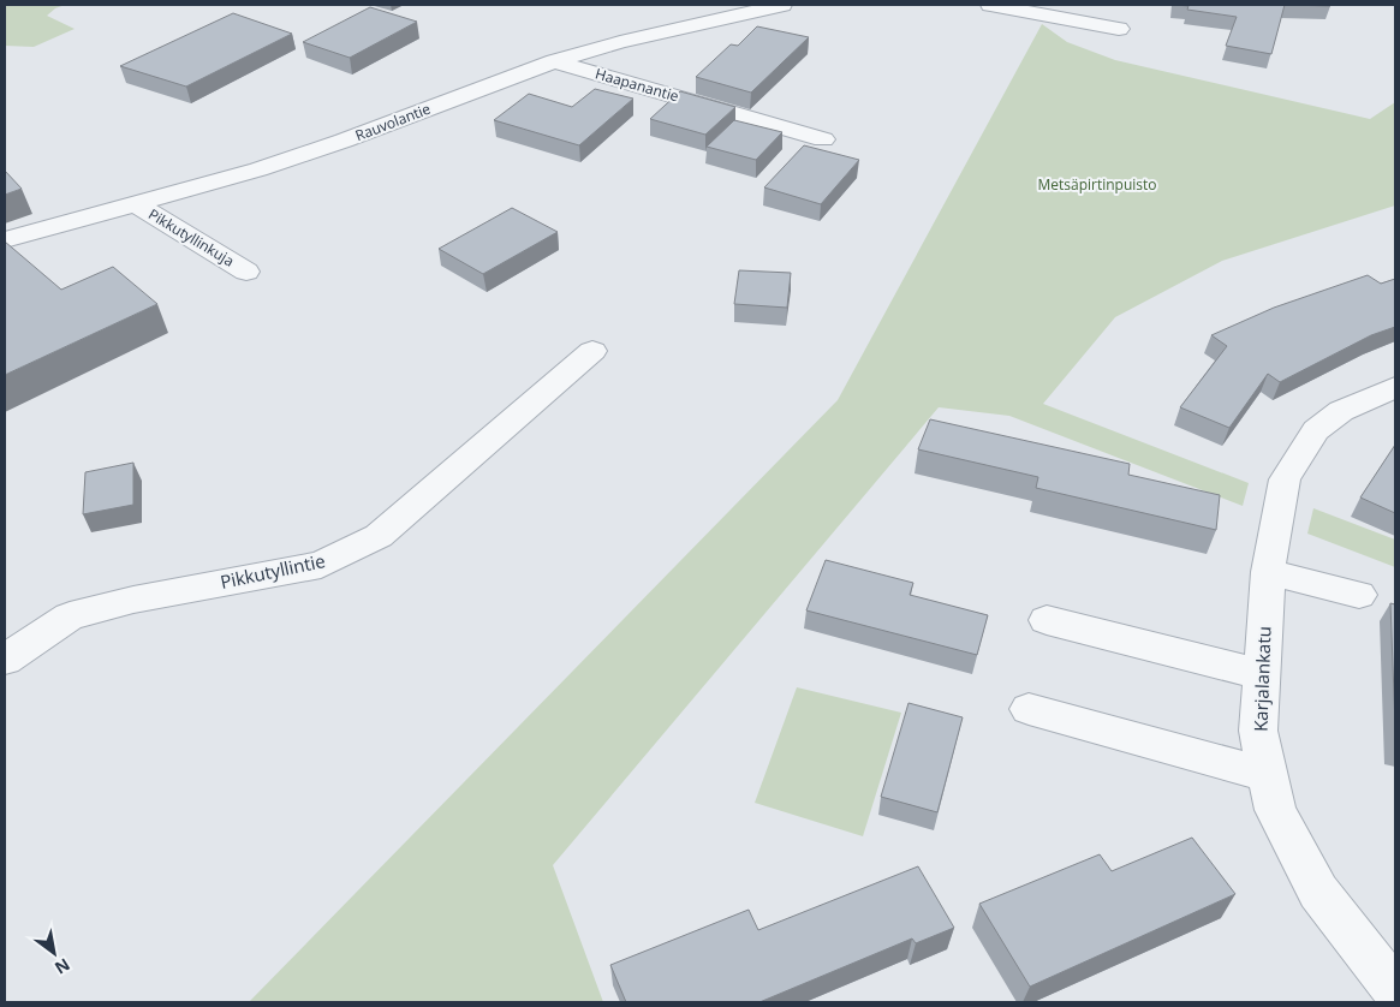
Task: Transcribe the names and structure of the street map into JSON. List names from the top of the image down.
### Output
{
  "streets": {
    "street": [
      "Haapanantie",
      "Rauvolantie",
      "Pikkutyllinkuja",
      "Pikkutyllintie",
      "Karjalankatu"
    ]
  },
  "crossings": [
    ["Haapanantie", "Rauvolantie"],
    ["Rauvolantie", "Pikkutyllinkuja"]
  ],
  "parks": ["Metsäpirtinpuisto"],
  "north": "bottom right"
}
